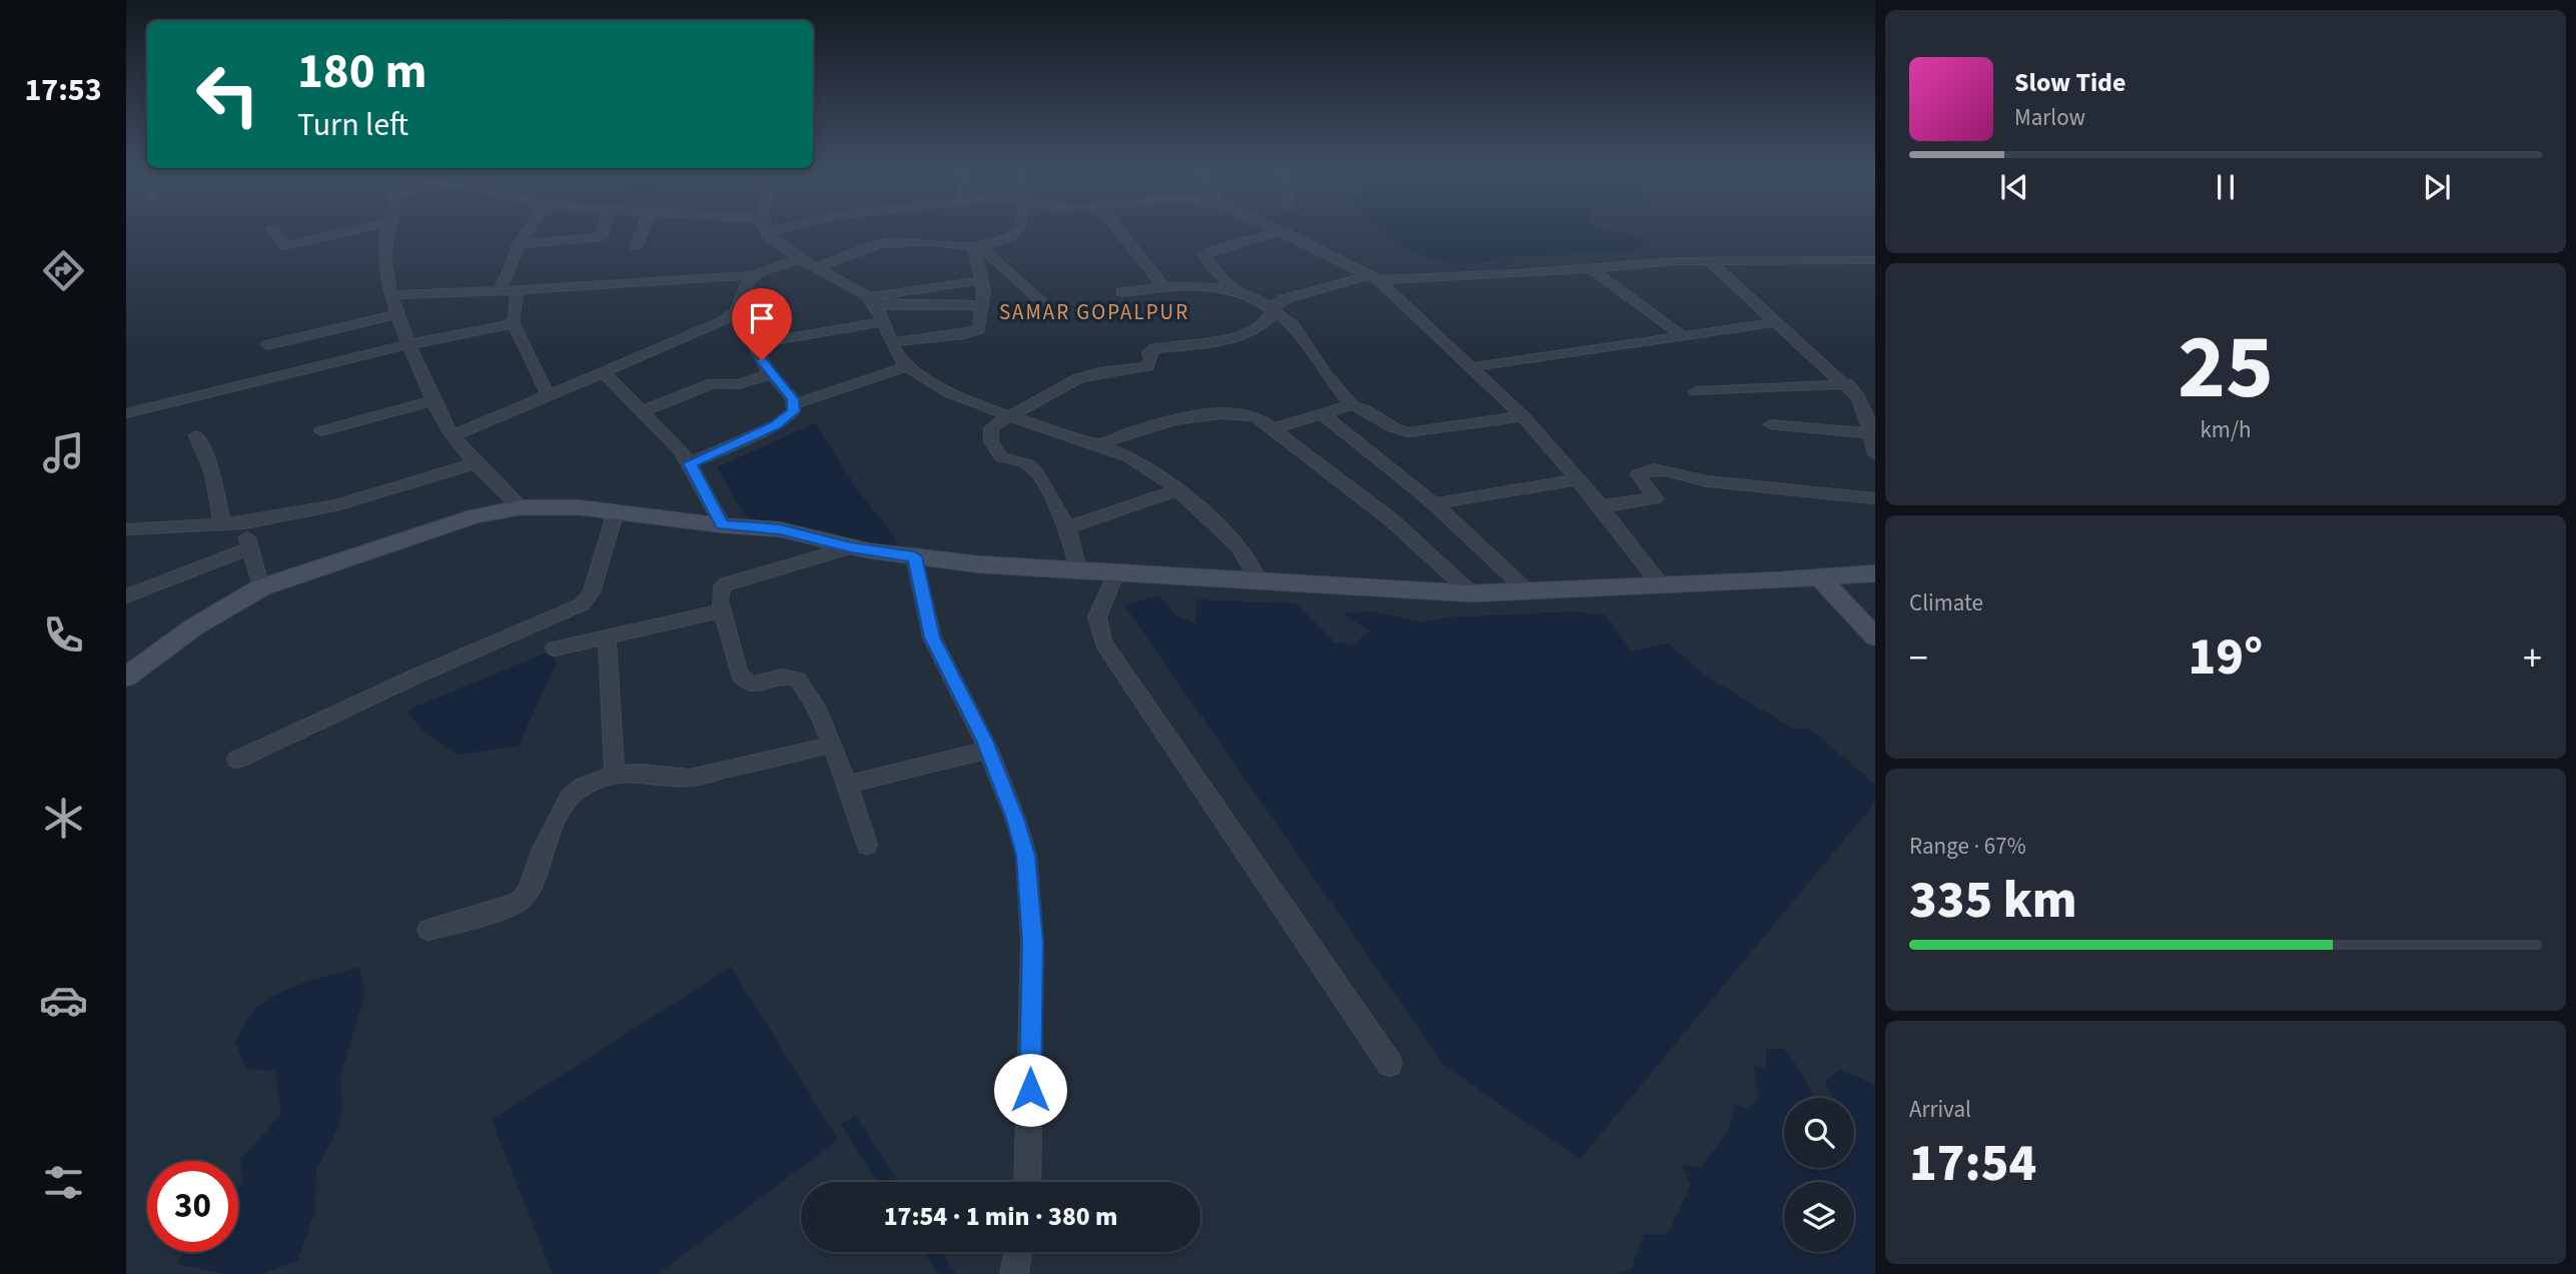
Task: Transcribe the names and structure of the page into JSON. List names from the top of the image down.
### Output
{
  "districts": ["SAMAR GOPALPUR"],
  "page": {
    "tabs": "17:53",
    "turn": ["180 m", "Turn left"],
    "song": ["Slow Tide", "Marlow"],
    "tile": [
      ["25", "km/h"],
      "Climate",
      ["Range · 67%", "335 km"],
      ["Arrival", "17:54"]
    ],
    "heat": ["−", "19°", "+"],
    "limit": "30",
    "trip": "17:54 · 1 min · 380 m"
  }
}
